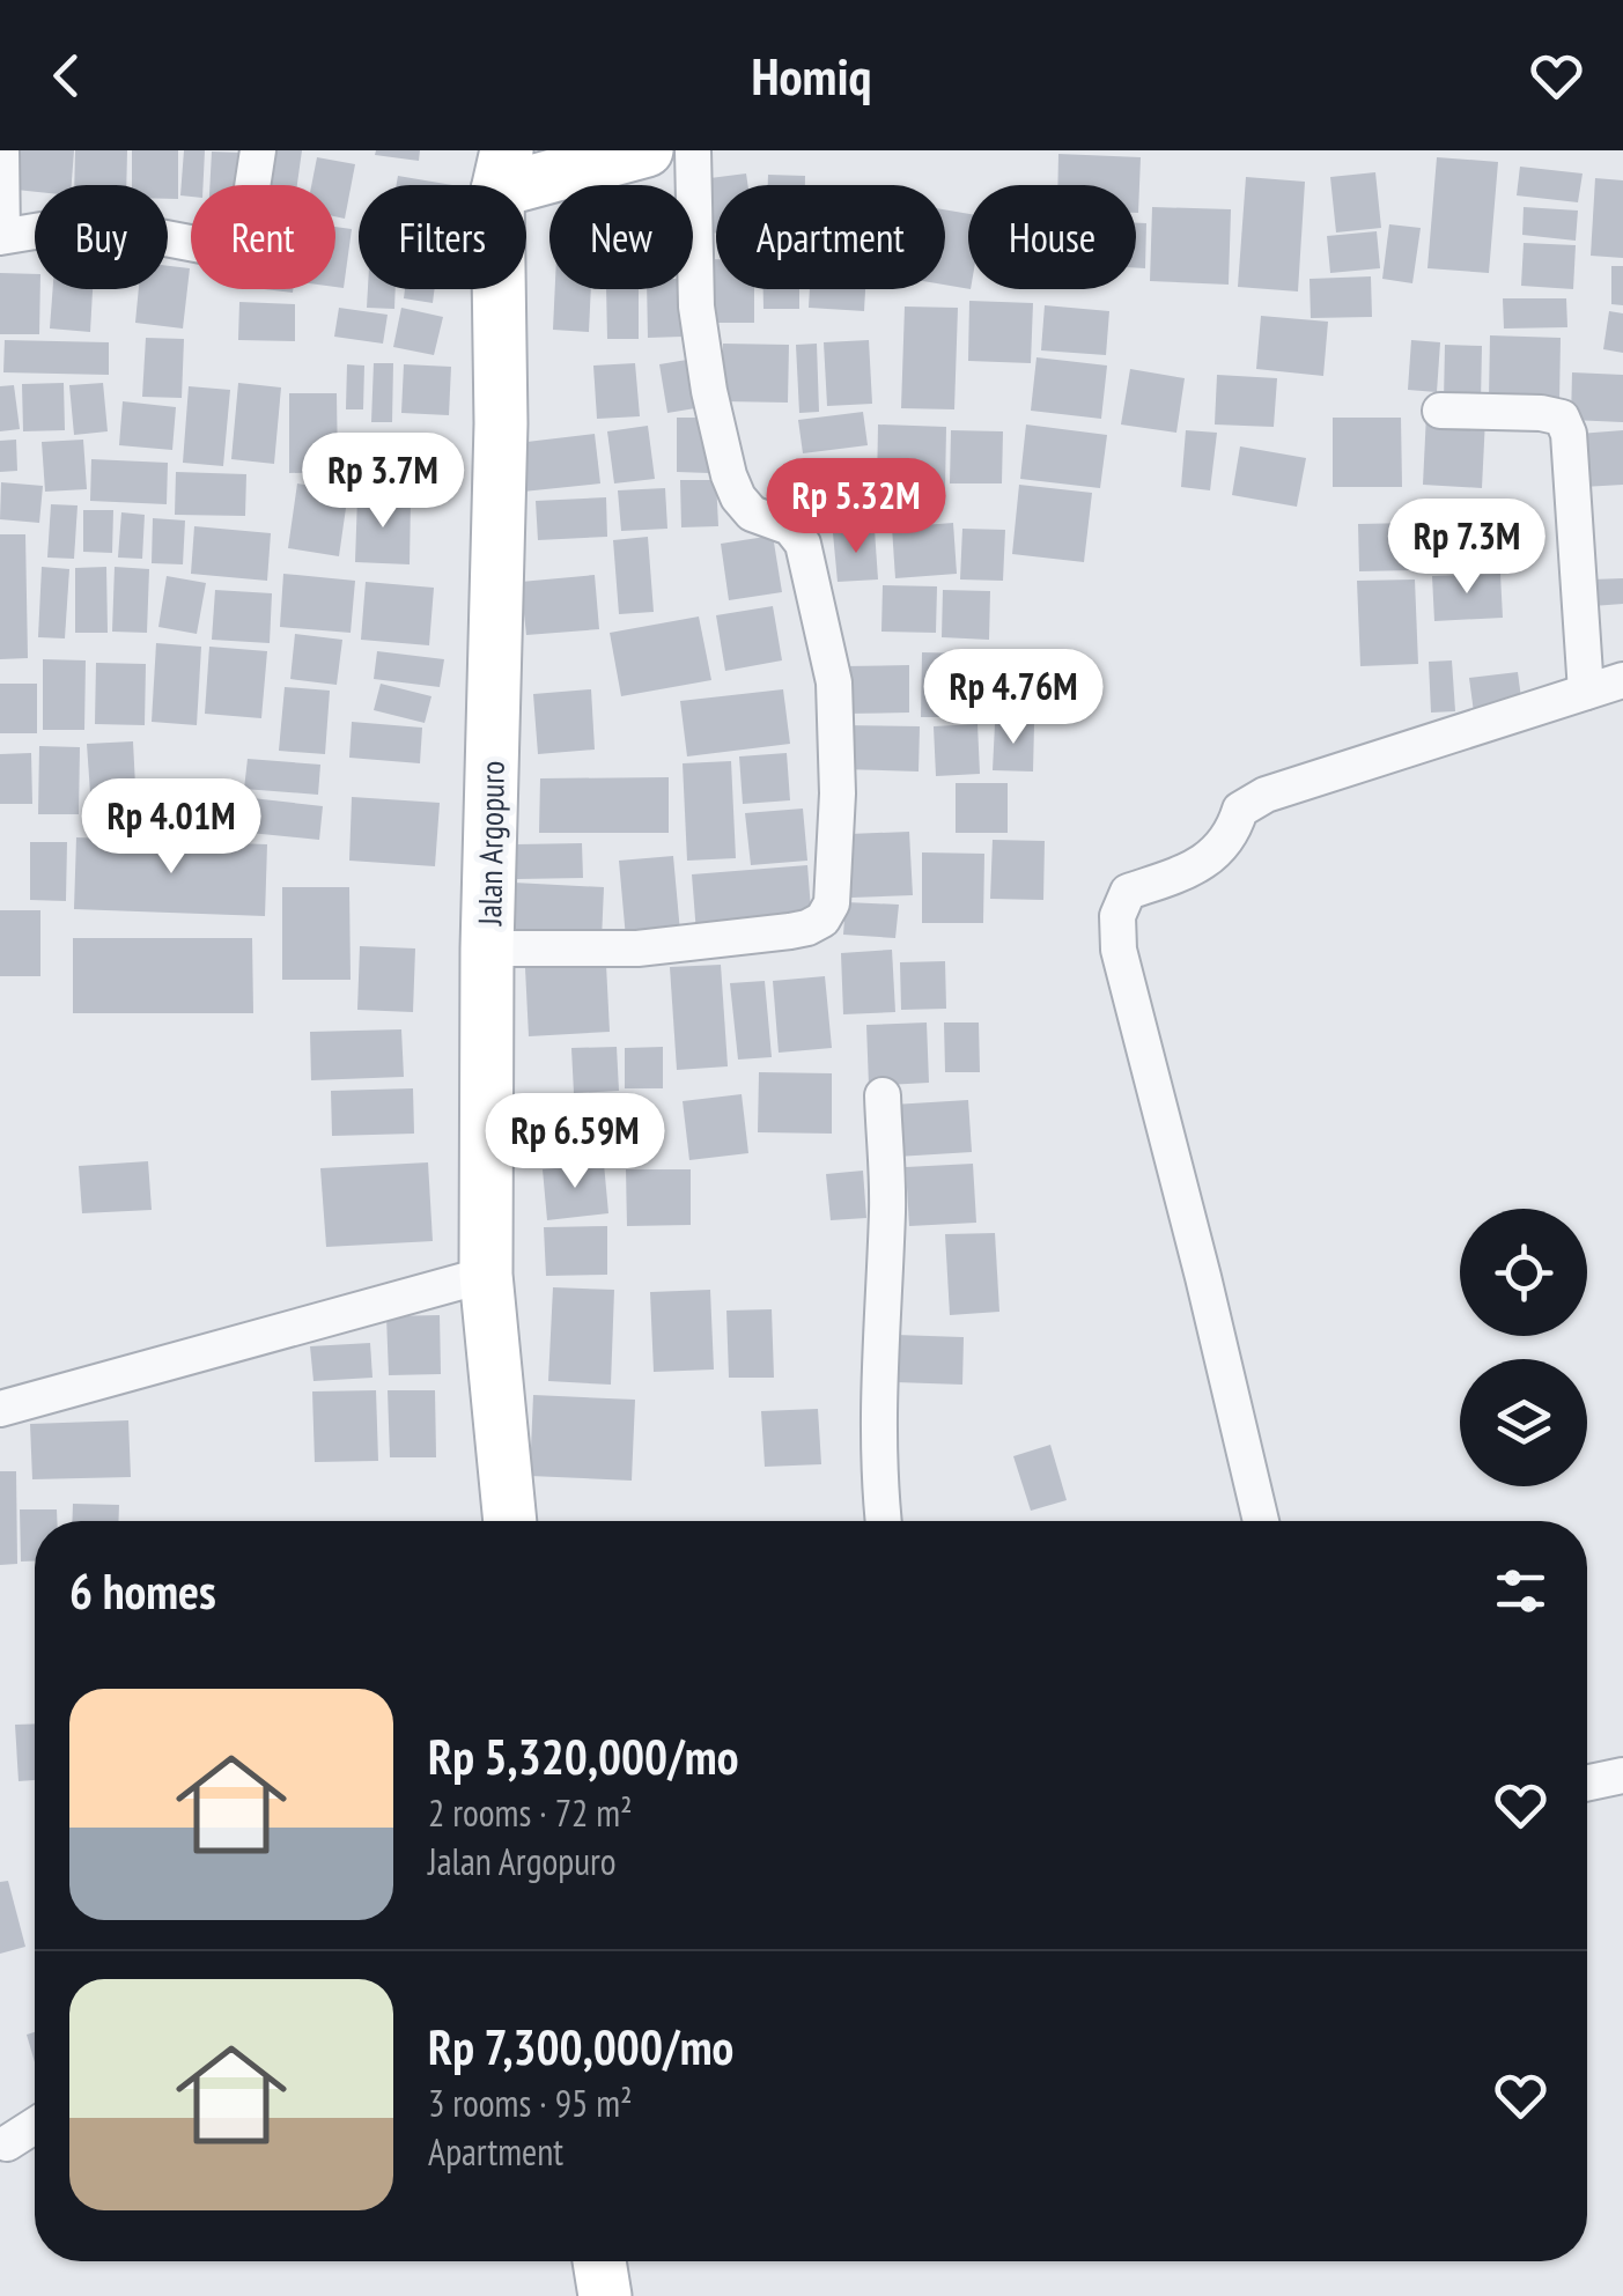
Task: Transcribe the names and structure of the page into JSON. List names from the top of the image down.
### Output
{
  "streets": {
    "street": ["Jalan Argopuro"]
  },
  "page": {
    "header": "Homiq",
    "chip": [
      "Buy",
      "Rent",
      "Filters",
      "New",
      "Apartment",
      "House"
    ],
    "price": [
      "Rp 3.7M",
      "Rp 5.32M",
      "Rp 7.3M",
      "Rp 4.76M",
      "Rp 4.01M",
      "Rp 6.59M"
    ],
    "heading": "6 homes",
    "list": [
      {
        "name": "Rp 5,320,000/mo",
        "note": "2 rooms · 72 m² · Jalan Argopuro"
      },
      {
        "name": "Rp 7,300,000/mo",
        "note": "3 rooms · 95 m² · Apartment"
      }
    ]
  }
}
